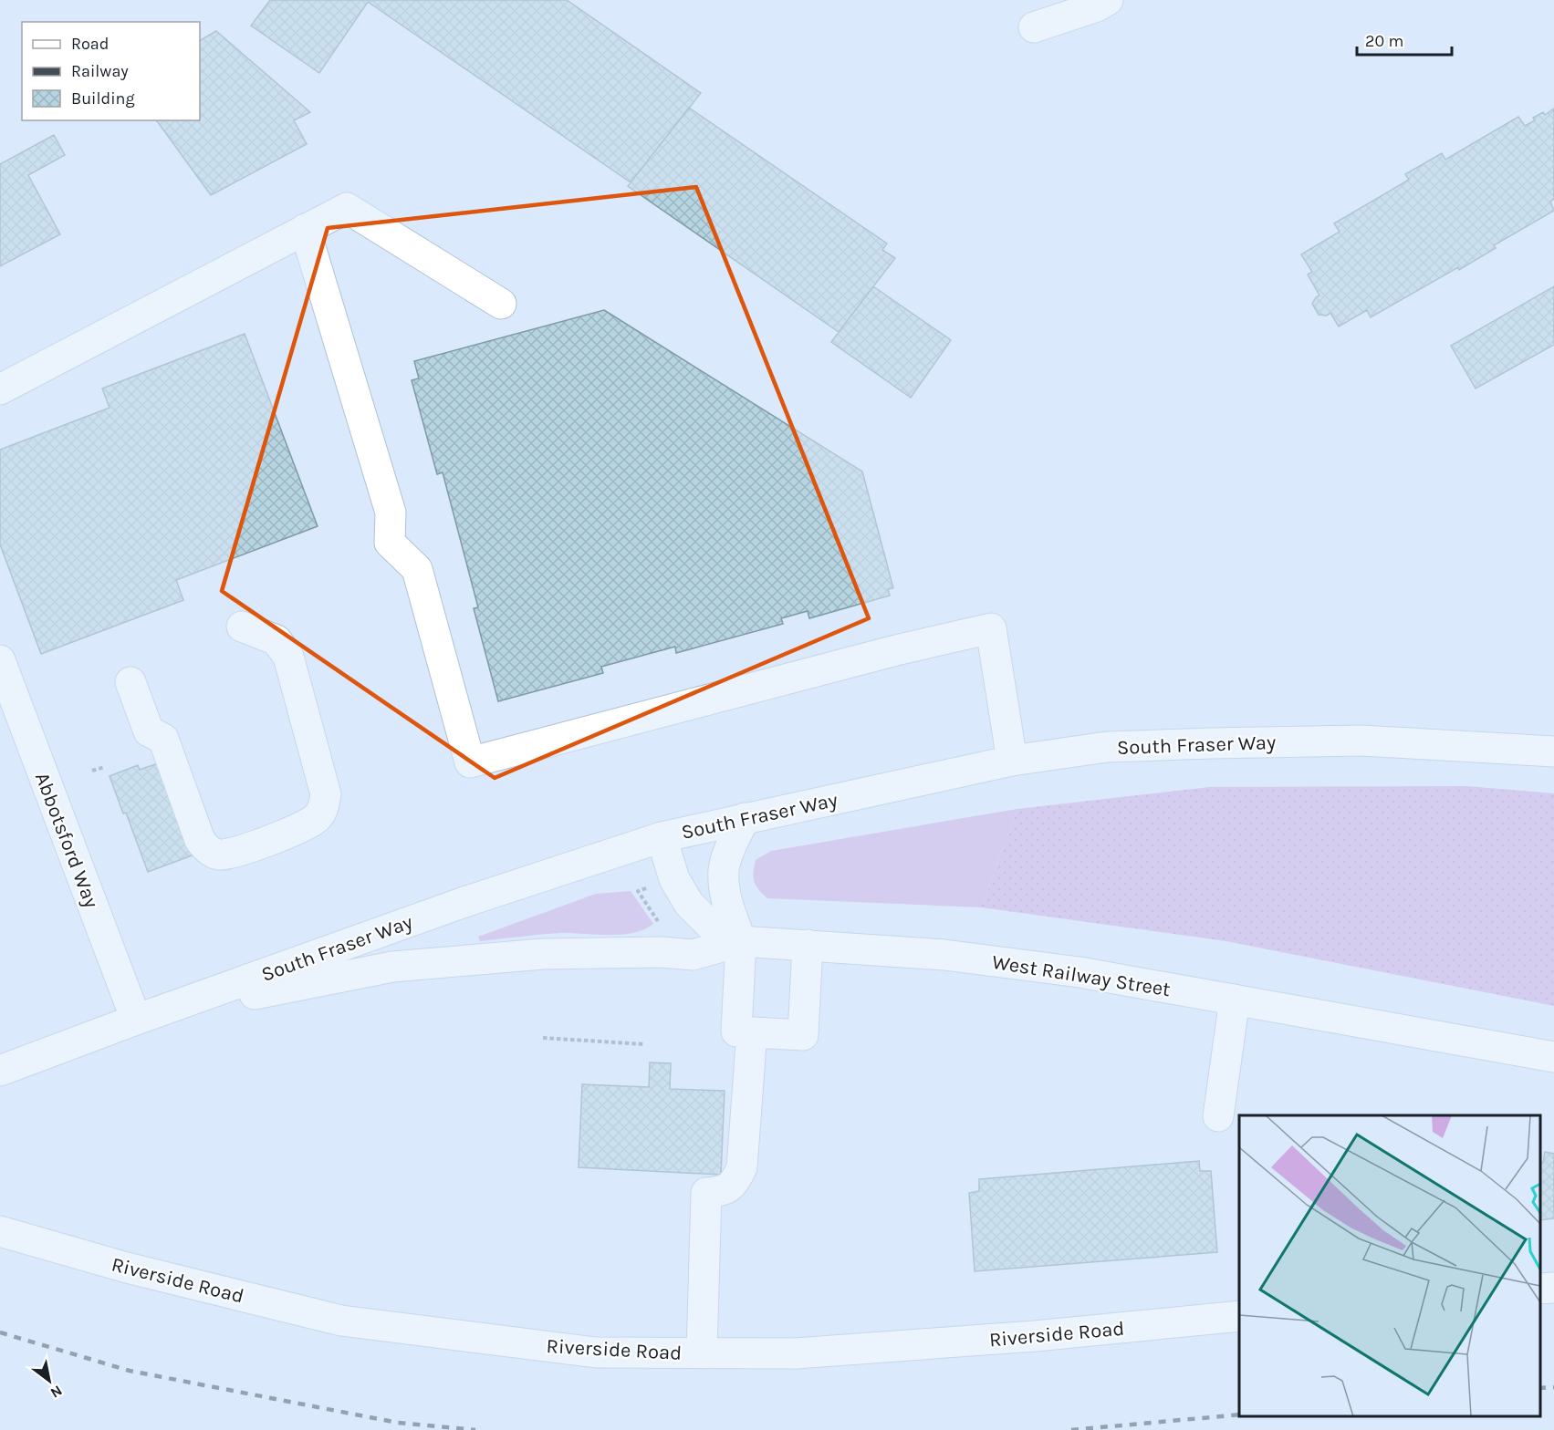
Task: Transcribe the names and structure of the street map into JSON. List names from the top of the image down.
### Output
{
  "streets": {
    "street": [
      "South Fraser Way",
      "Abbotsford Way",
      "West Railway Street",
      "Riverside Road"
    ]
  },
  "crossings": [
    ["South Fraser Way", "Abbotsford Way"],
    ["South Fraser Way", "West Railway Street"]
  ],
  "legend": ["Road", "Railway", "Building"],
  "scale_bar": "20 m",
  "north": "bottom right"
}
